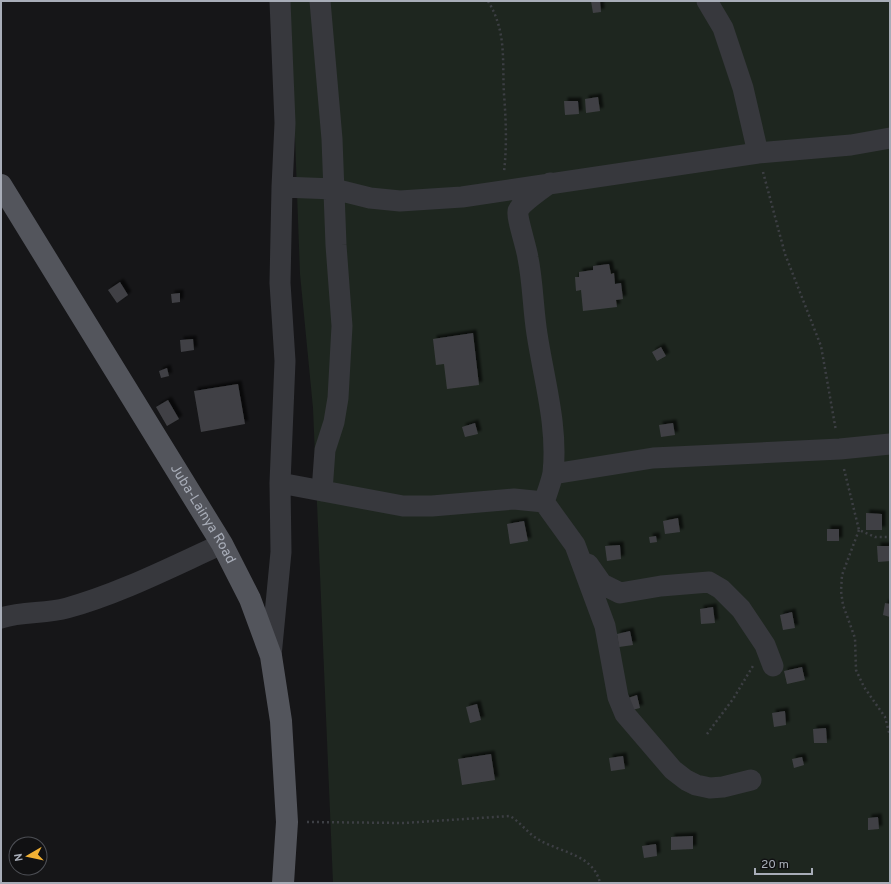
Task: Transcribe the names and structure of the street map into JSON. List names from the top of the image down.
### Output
{
  "streets": {
    "main road": ["Juba-Lainya Road"]
  },
  "scale_bar": "20 m",
  "north": "left"
}
